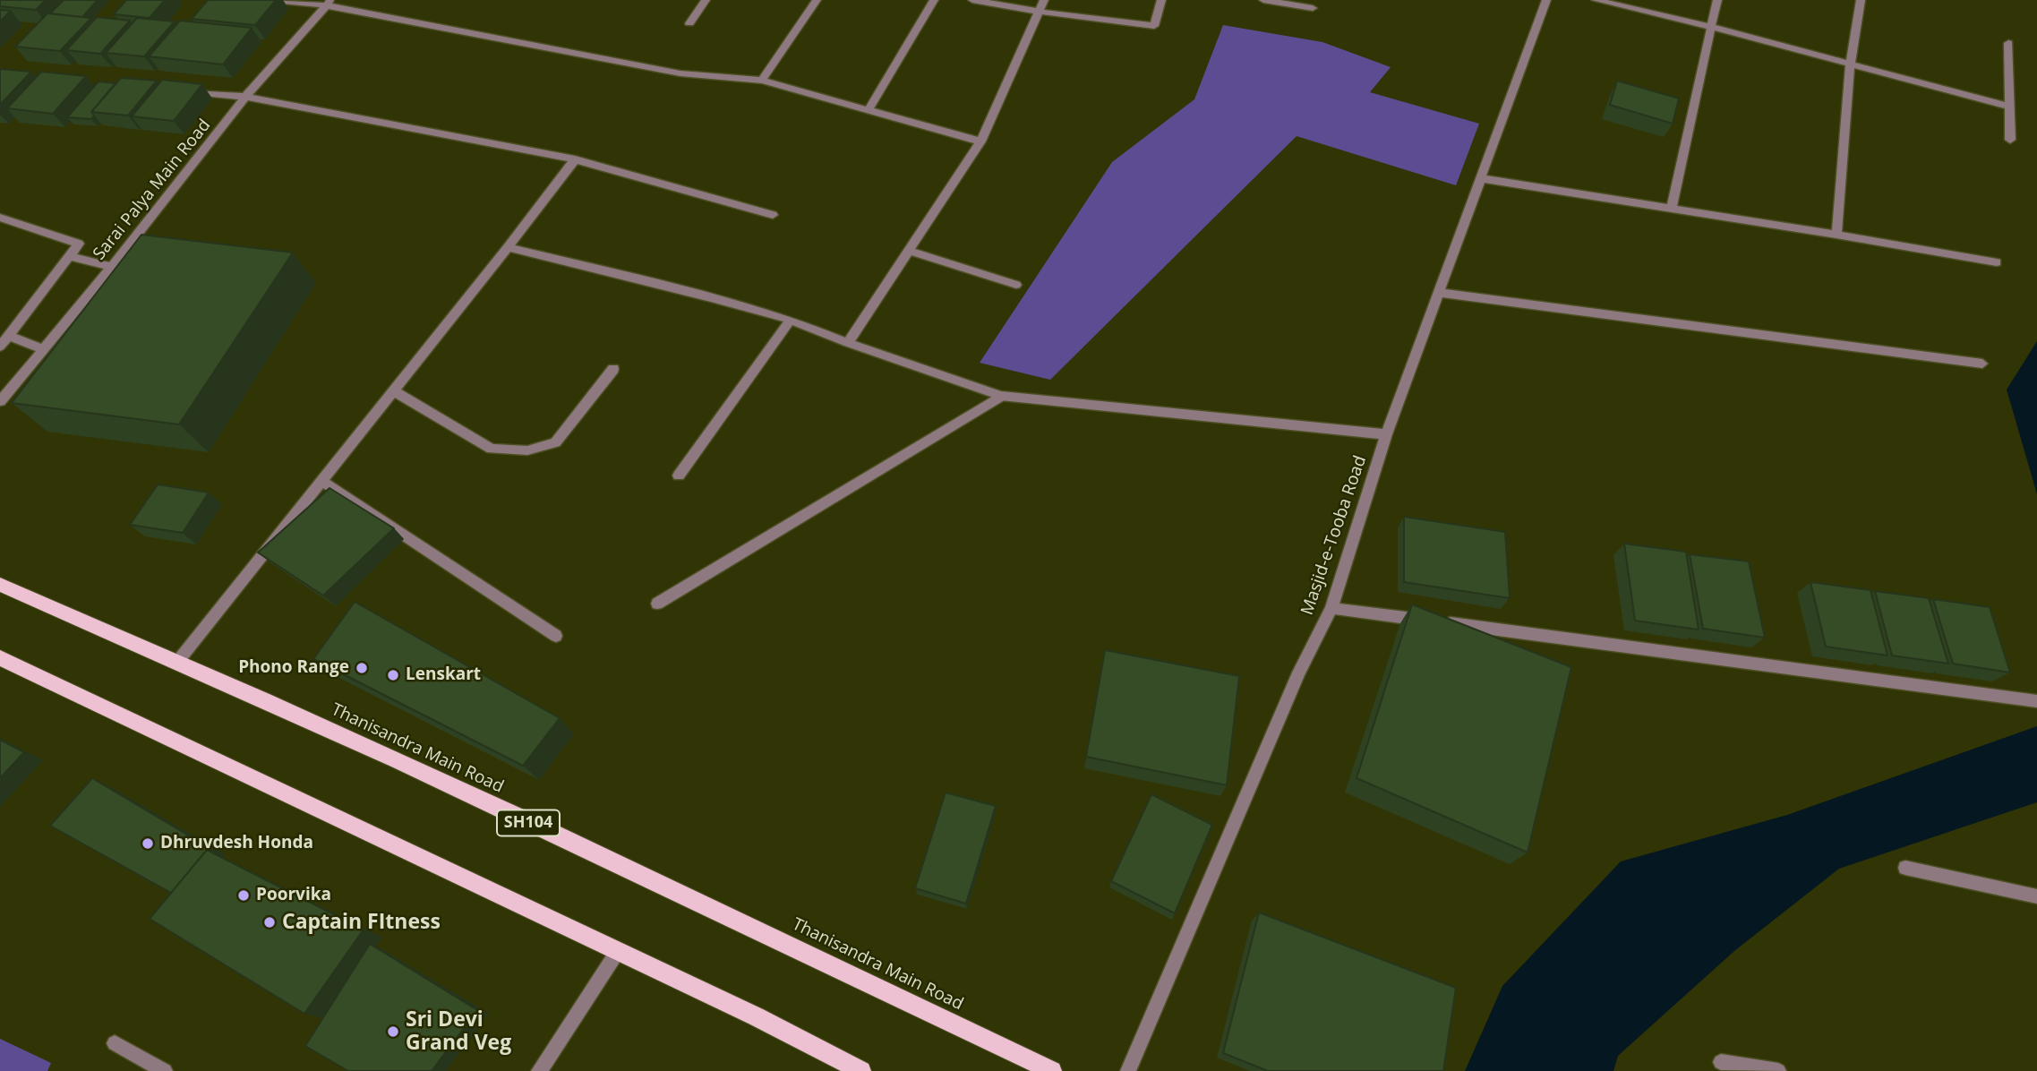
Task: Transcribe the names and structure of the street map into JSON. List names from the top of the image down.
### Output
{
  "streets": {
    "main road": ["Thanisandra Main Road", "SH104"],
    "street": ["Sarai Palya Main Road", "Masjid-e-Tooba Road"]
  },
  "places": [
    "Phono Range",
    "Lenskart",
    "Dhruvdesh Honda",
    "Poorvika",
    "Captain FItness",
    "Sri Devi Grand Veg"
  ]
}
